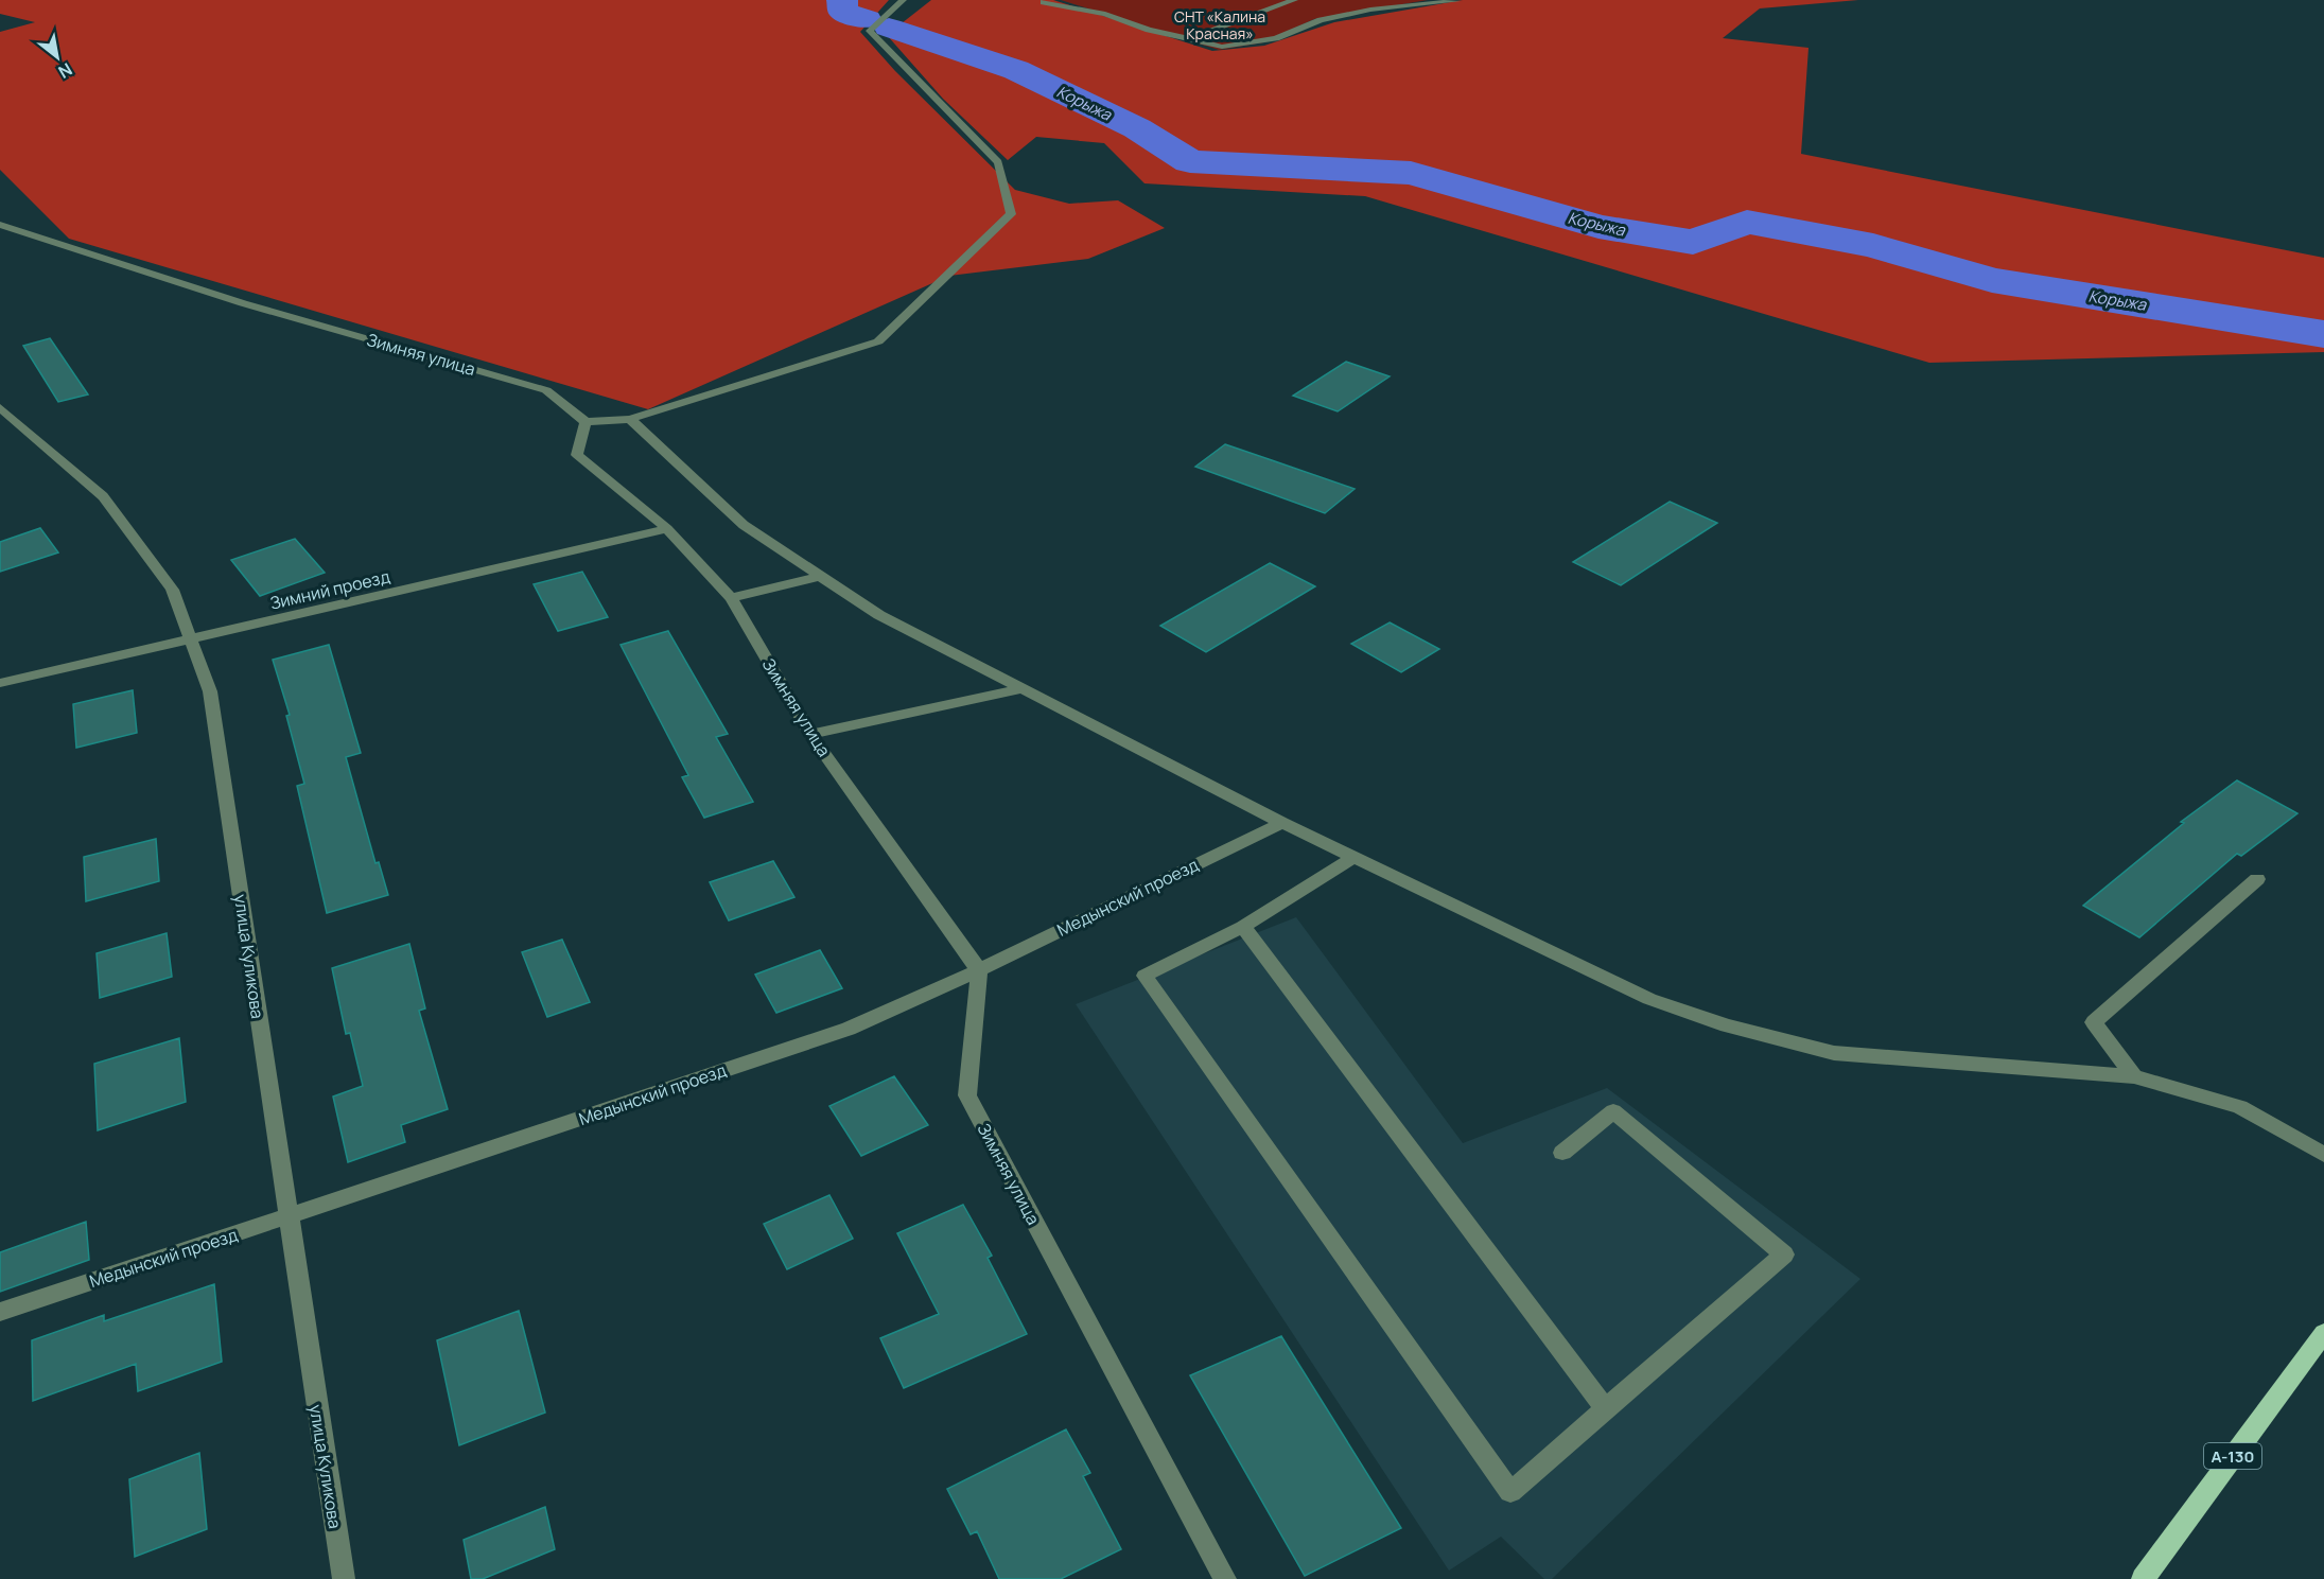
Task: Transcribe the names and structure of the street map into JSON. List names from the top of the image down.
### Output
{
  "streets": {
    "main road": ["А-130"],
    "street": [
      "Зимняя улица",
      "Зимний проезд",
      "Медынский проезд",
      "улица Куликова"
    ]
  },
  "crossings": [
    ["Зимняя улица", "Зимний проезд"],
    ["Зимняя улица", "Медынский проезд"],
    ["Зимний проезд", "улица Куликова"],
    ["Медынский проезд", "улица Куликова"]
  ],
  "water": ["Корыжа"],
  "parks": ["СНТ «Калина Красная»"],
  "north": "bottom right"
}
